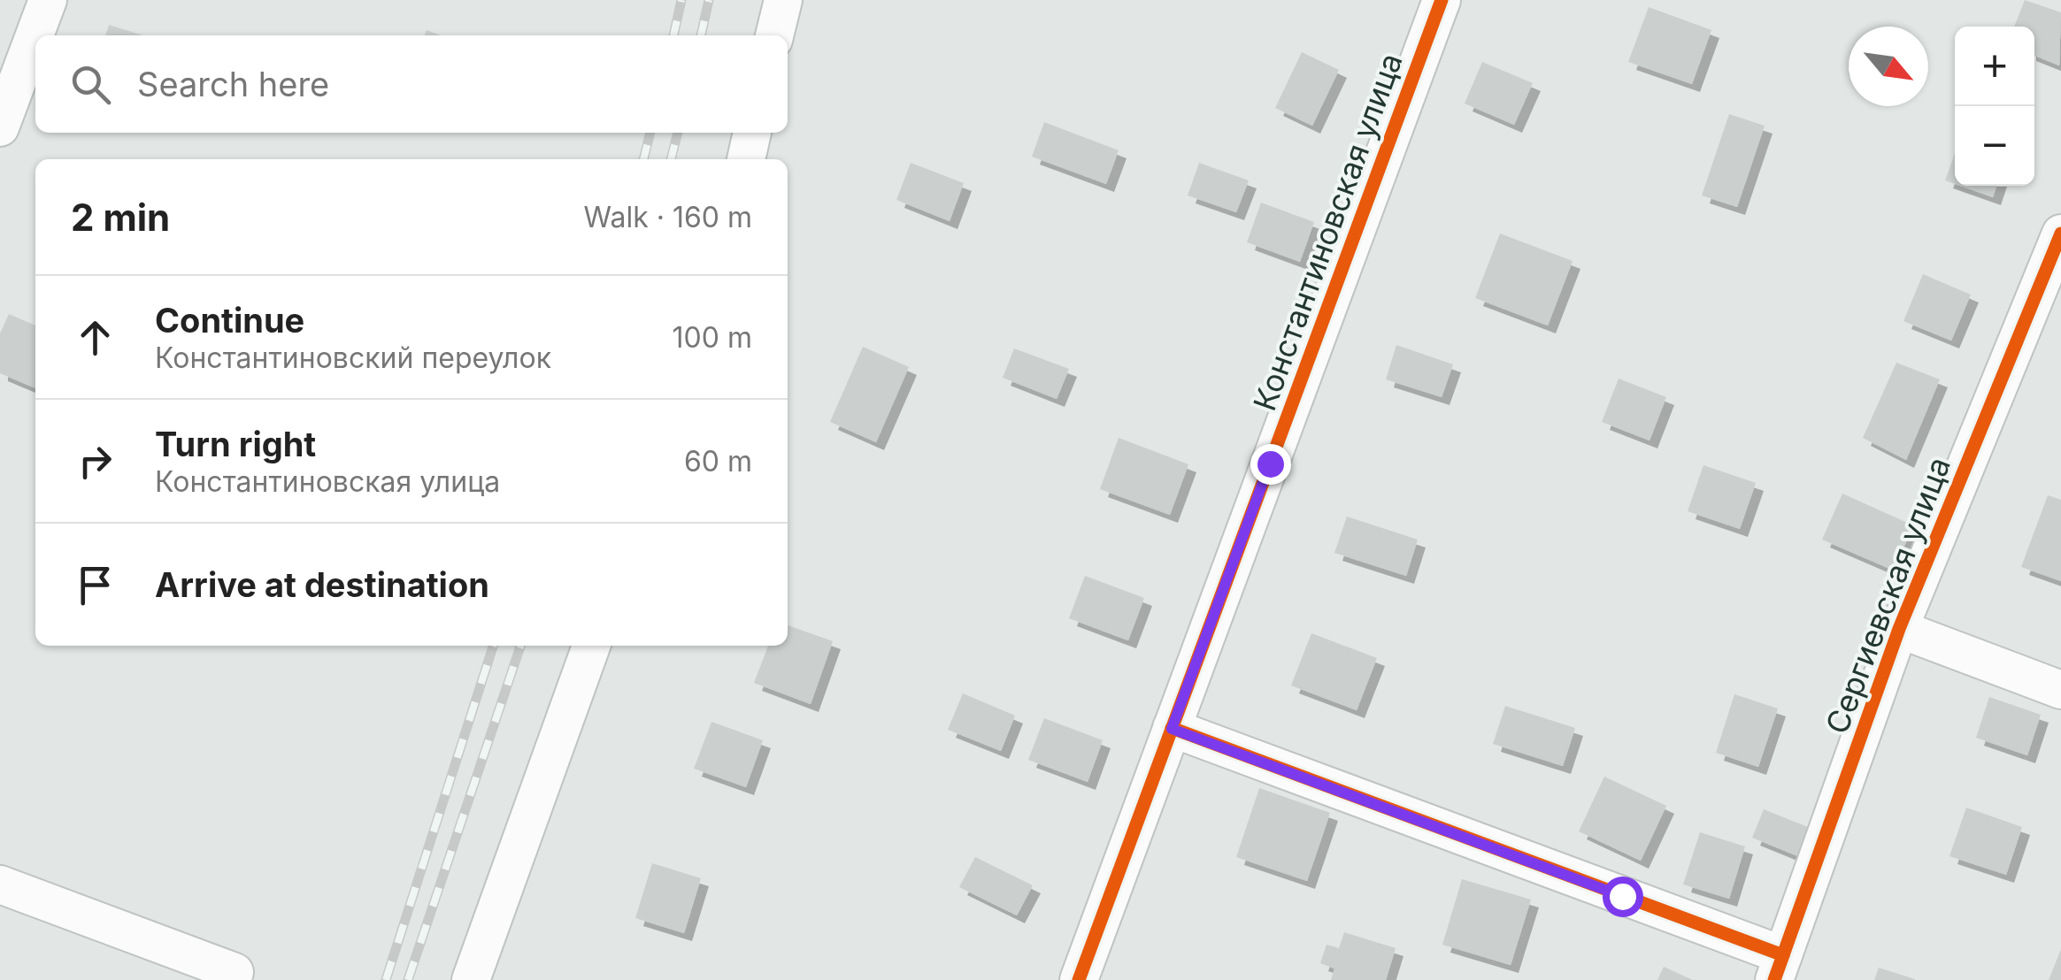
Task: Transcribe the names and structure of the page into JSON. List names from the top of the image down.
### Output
{
  "streets": {
    "street": ["Константиновская улица", "Сергиевская улица"]
  },
  "north": "bottom right",
  "page": {
    "map_buttons": ["+", "−"],
    "search": "Search here",
    "heading": ["2 min", "Walk · 160 m"],
    "list": [
      ["Continue", "Константиновский переулок", "100 m"],
      ["Turn right", "Константиновская улица", "60 m"],
      "Arrive at destination"
    ]
  }
}
